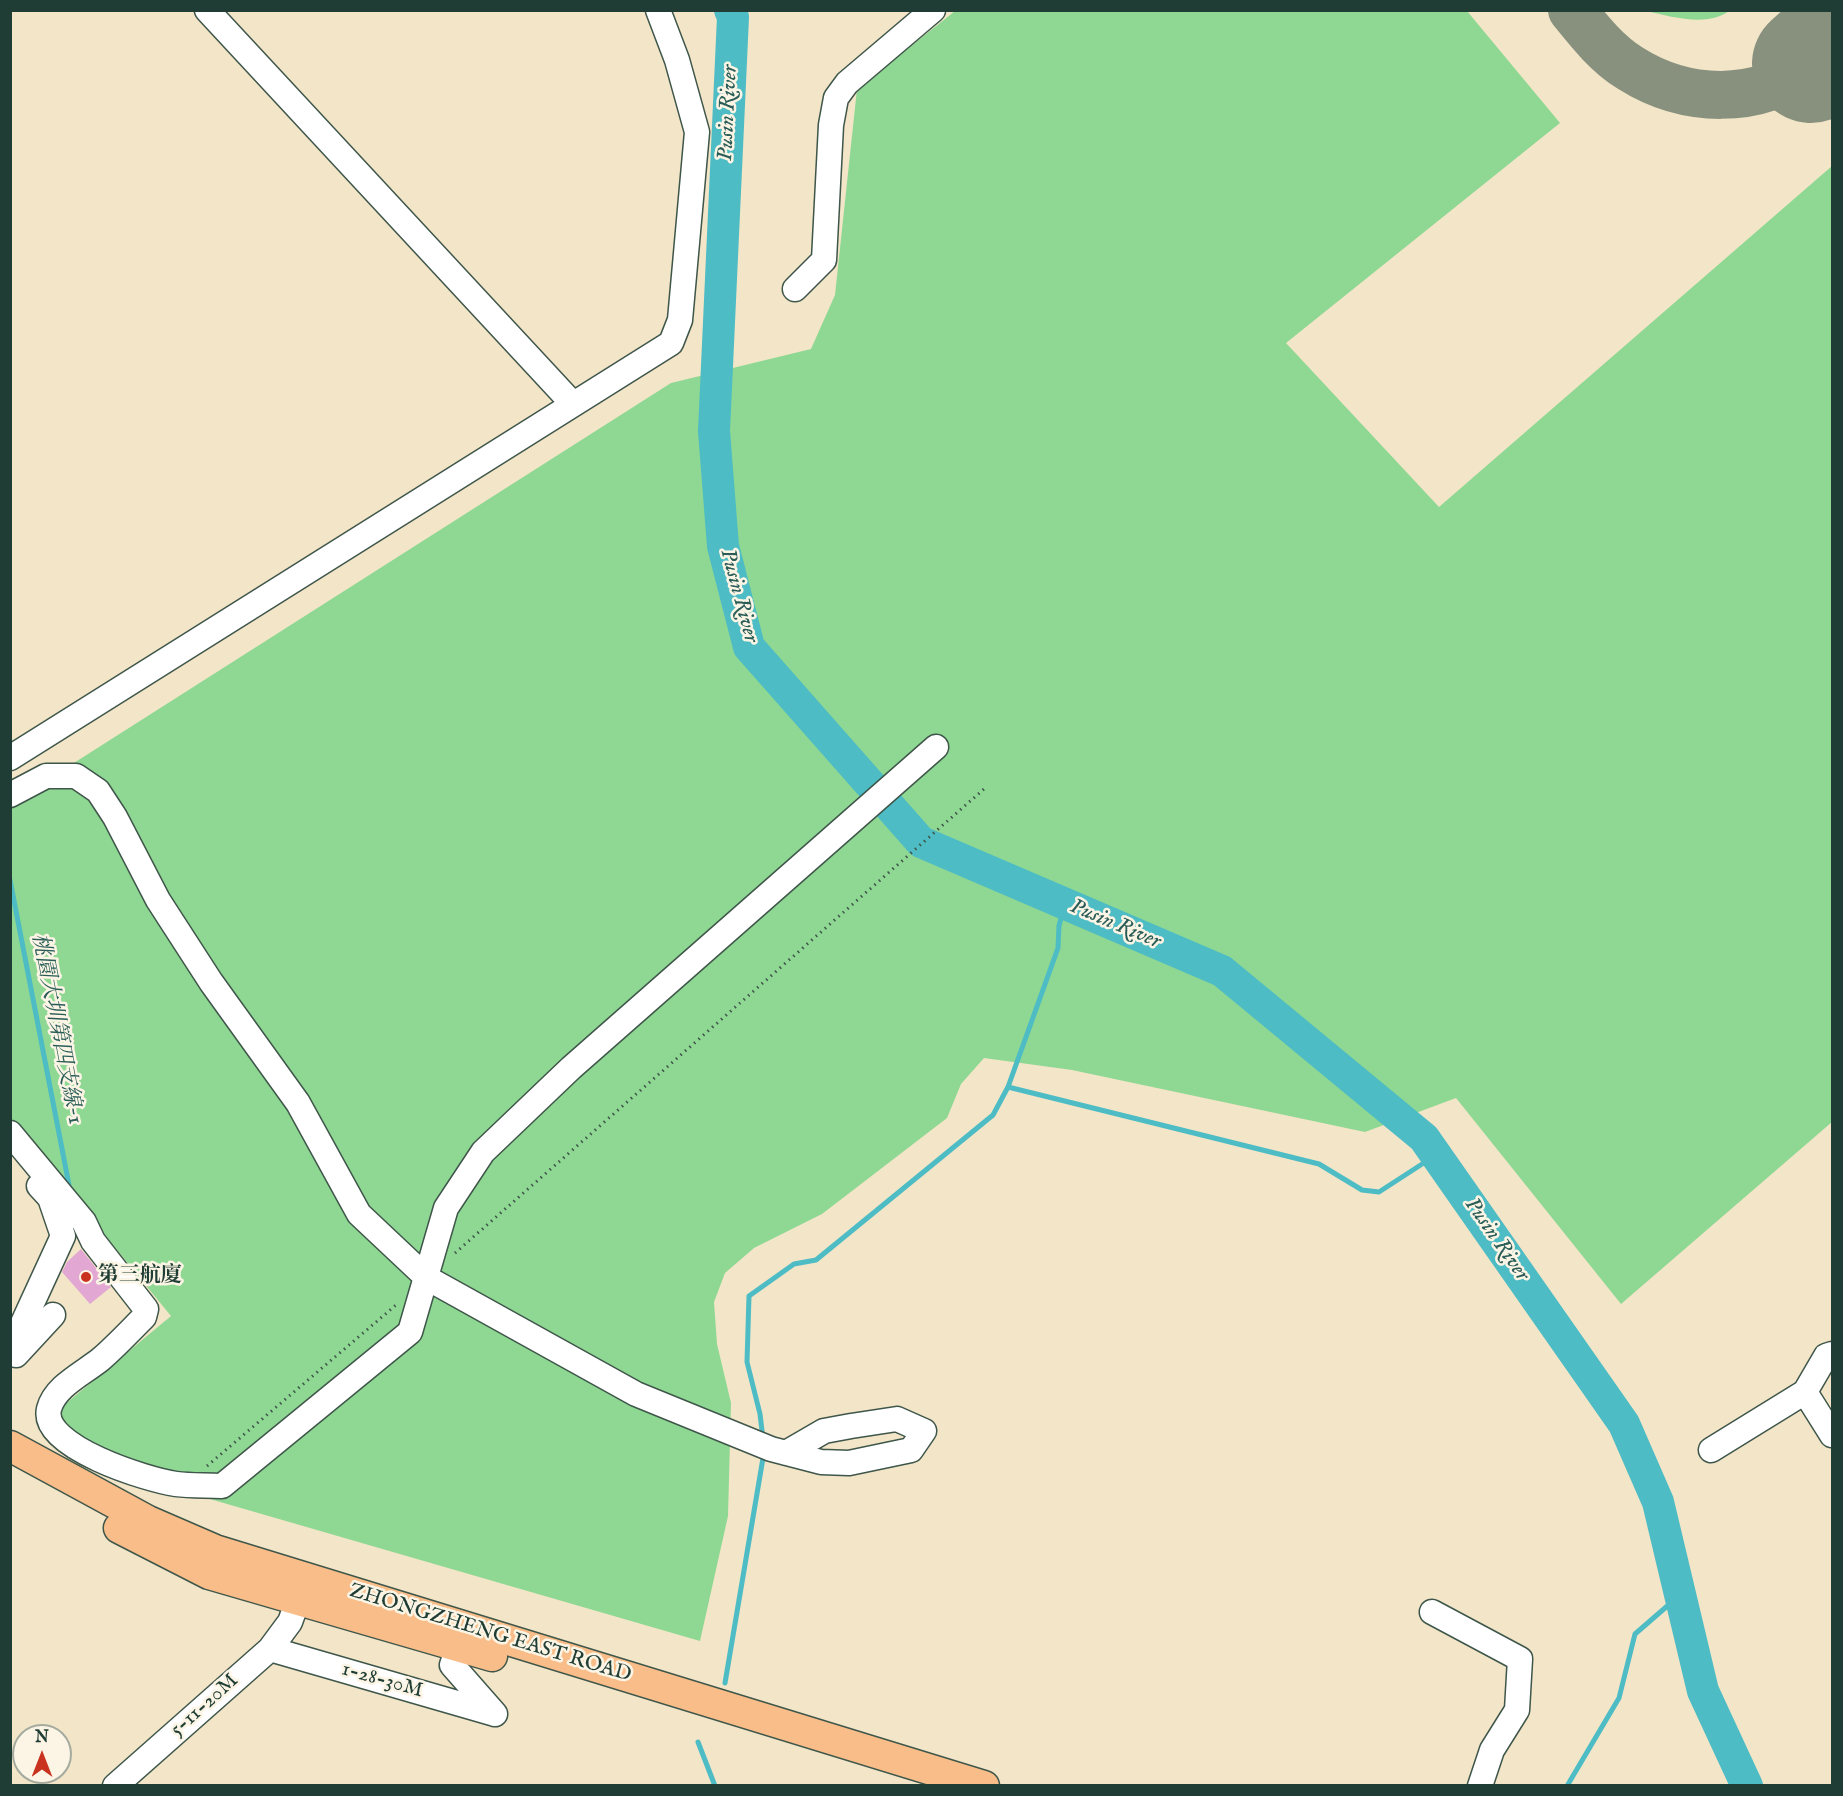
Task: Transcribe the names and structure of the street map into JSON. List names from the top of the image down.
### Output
{
  "streets": {
    "main road": ["ZHONGZHENG EAST ROAD"],
    "street": ["1-28-30M", "5-11-20M"]
  },
  "crossings": [
    ["ZHONGZHENG EAST ROAD", "1-28-30M"],
    ["ZHONGZHENG EAST ROAD", "5-11-20M"],
    ["1-28-30M", "5-11-20M"]
  ],
  "water": ["Pusin River", "桃園大圳第四支線-1"],
  "places": ["第三航廈"],
  "north": "top"
}
